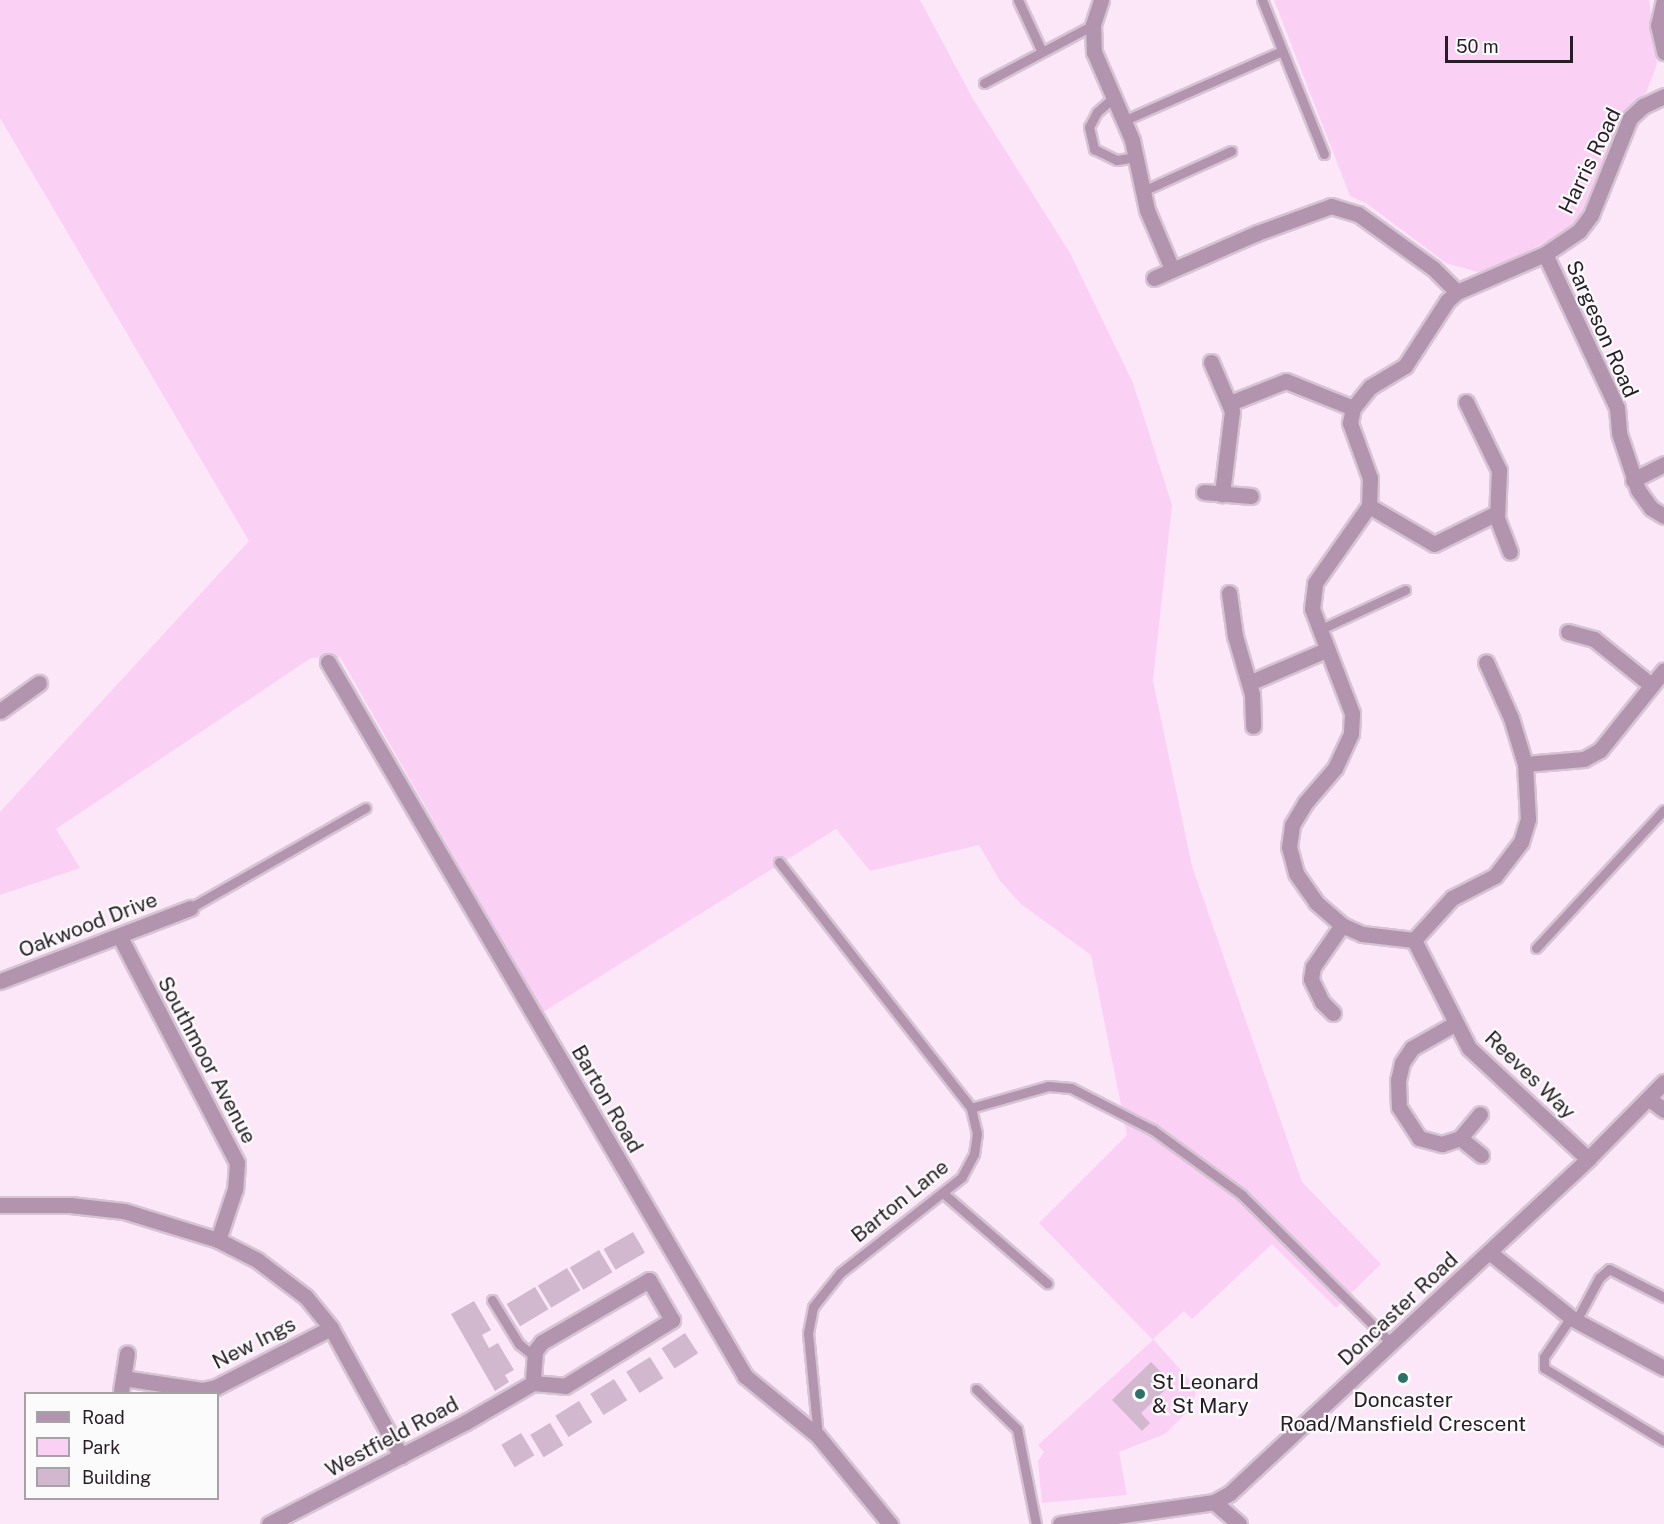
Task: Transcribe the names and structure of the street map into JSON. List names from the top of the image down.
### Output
{
  "streets": {
    "street": [
      "Harris Road",
      "Sargeson Road",
      "Oakwood Drive",
      "Southmoor Avenue",
      "Reeves Way",
      "Barton Road",
      "Doncaster Road",
      "New Ings",
      "Westfield Road"
    ],
    "lane": ["Barton Lane"]
  },
  "crossings": [
    ["Harris Road", "Sargeson Road"],
    ["Oakwood Drive", "Southmoor Avenue"],
    ["Reeves Way", "Doncaster Road"],
    ["Barton Road", "Barton Lane"]
  ],
  "places": ["Doncaster Road/Mansfield Crescent", "St Leonard & St Mary"],
  "legend": ["Road", "Park", "Building"],
  "scale_bar": "50 m"
}
